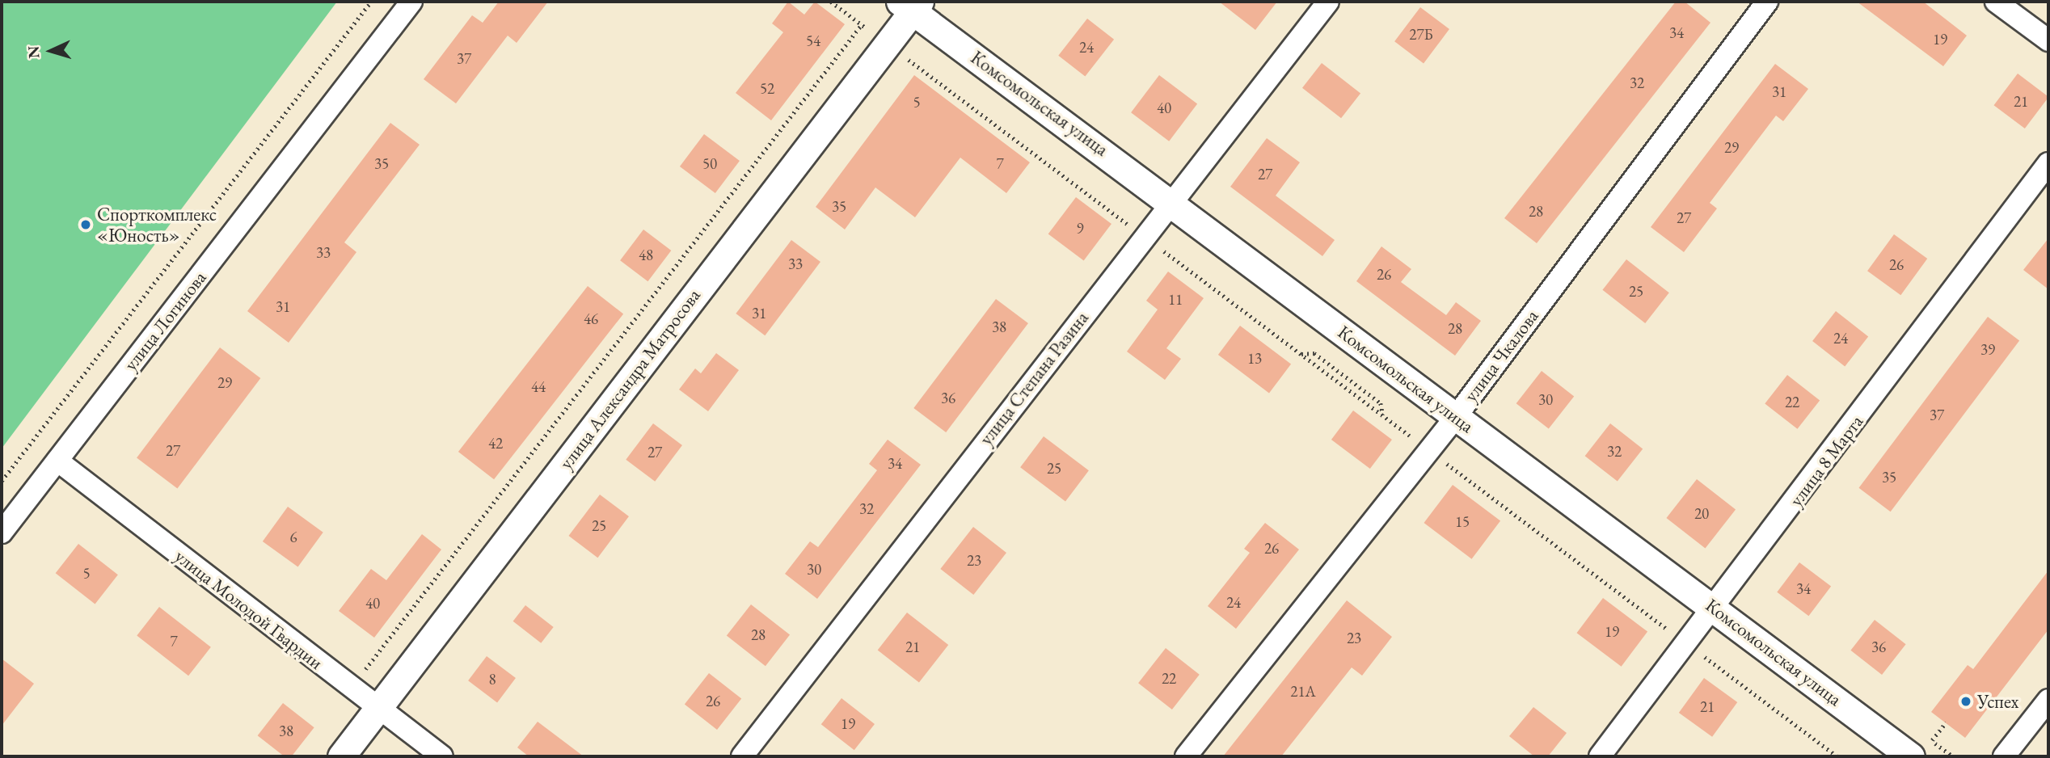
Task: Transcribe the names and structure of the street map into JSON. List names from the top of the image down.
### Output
{
  "streets": {
    "street": [
      "Комсомольская улица",
      "улица Логинова",
      "улица Чкалова",
      "улица Степана Разина",
      "улица Александра Матросова",
      "улица 8 Марта",
      "улица Молодой Гвардии"
    ]
  },
  "crossings": [
    ["Комсомольская улица", "улица Чкалова"],
    ["Комсомольская улица", "улица Степана Разина"],
    ["Комсомольская улица", "улица Александра Матросова"],
    ["Комсомольская улица", "улица 8 Марта"],
    ["улица Логинова", "улица Молодой Гвардии"],
    ["улица Александра Матросова", "улица Молодой Гвардии"]
  ],
  "places": ["Спорткомплекс «Юность»", "Успех"],
  "house_numbers": [
    "34",
    "27Б",
    "19",
    "54",
    "24",
    "37",
    "32",
    "52",
    "31",
    "21",
    "5",
    "40",
    "29",
    "35",
    "50",
    "7",
    "27",
    "35",
    "28",
    "27",
    "9",
    "33",
    "48",
    "33",
    "26",
    "26",
    "25",
    "11",
    "31",
    "31",
    "46",
    "38",
    "28",
    "24",
    "39",
    "13",
    "29",
    "44",
    "36",
    "30",
    "22",
    "37",
    "42",
    "27",
    "32",
    "27",
    "34",
    "25",
    "35",
    "32",
    "20",
    "15",
    "25",
    "6",
    "26",
    "23",
    "30",
    "5",
    "34",
    "24",
    "40",
    "19",
    "28",
    "23",
    "7",
    "21",
    "36",
    "22",
    "8",
    "21А",
    "26",
    "21",
    "19",
    "38"
  ],
  "north": "left"
}
